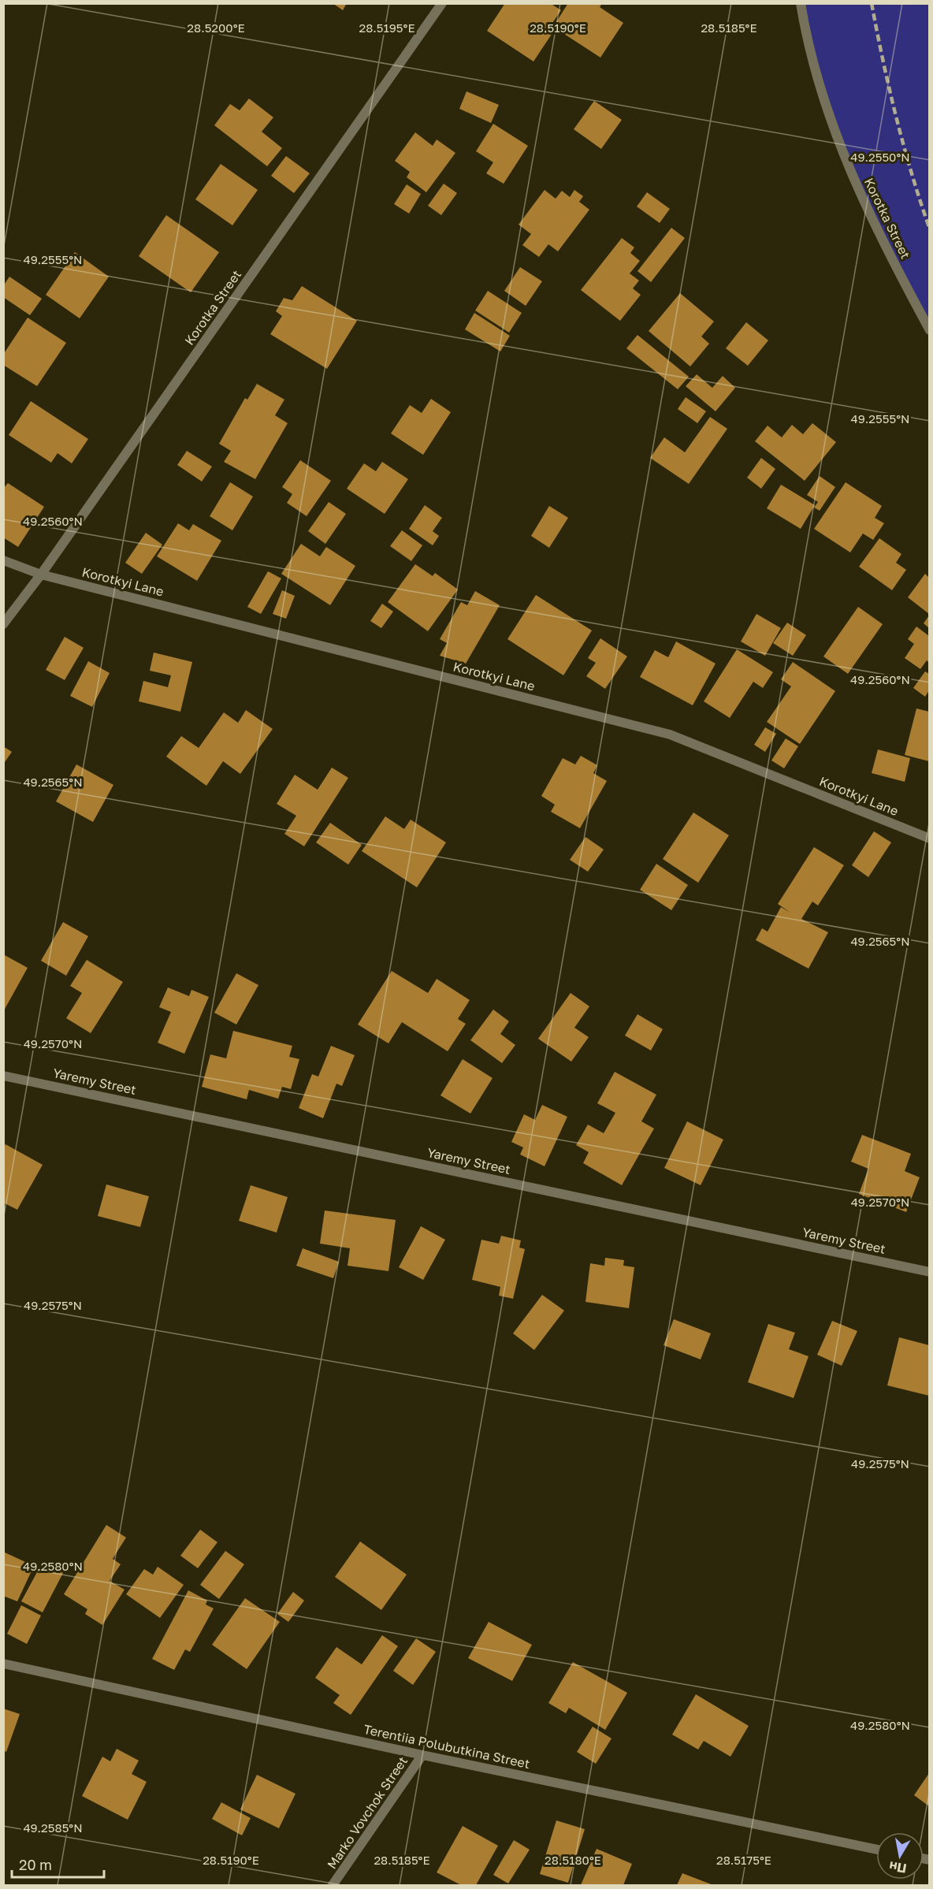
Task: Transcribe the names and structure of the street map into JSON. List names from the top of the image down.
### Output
{
  "streets": {
    "street": [
      "Korotka Street",
      "Korotkyi Lane",
      "Yaremy Street",
      "Terentiia Polubutkina Street",
      "Marko Vovchok Street"
    ]
  },
  "crossings": [
    ["Korotka Street", "Korotkyi Lane"],
    ["Terentiia Polubutkina Street", "Marko Vovchok Street"]
  ],
  "scale_bar": "20 m",
  "north": "bottom",
  "coordinates": [
    "28.5200°E",
    "28.5195°E",
    "28.5190°E",
    "28.5185°E",
    "49.2550°N",
    "49.2555°N",
    "49.2560°N",
    "49.2565°N",
    "49.2570°N",
    "49.2575°N",
    "49.2580°N",
    "49.2585°N",
    "28.5180°E",
    "28.5175°E"
  ]
}
